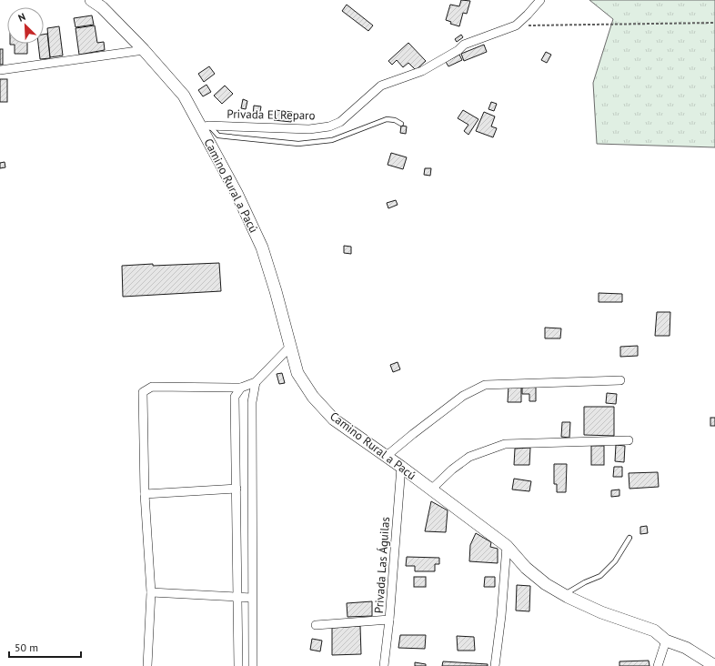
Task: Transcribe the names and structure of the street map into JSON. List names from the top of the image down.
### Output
{
  "streets": {
    "street": ["Privada El Reparo", "Camino Rural a Pacú", "Privada Las Águilas"]
  },
  "crossings": [
    ["Privada El Reparo", "Camino Rural a Pacú"],
    ["Camino Rural a Pacú", "Privada Las Águilas"]
  ],
  "scale_bar": "50 m",
  "north": "top left"
}
